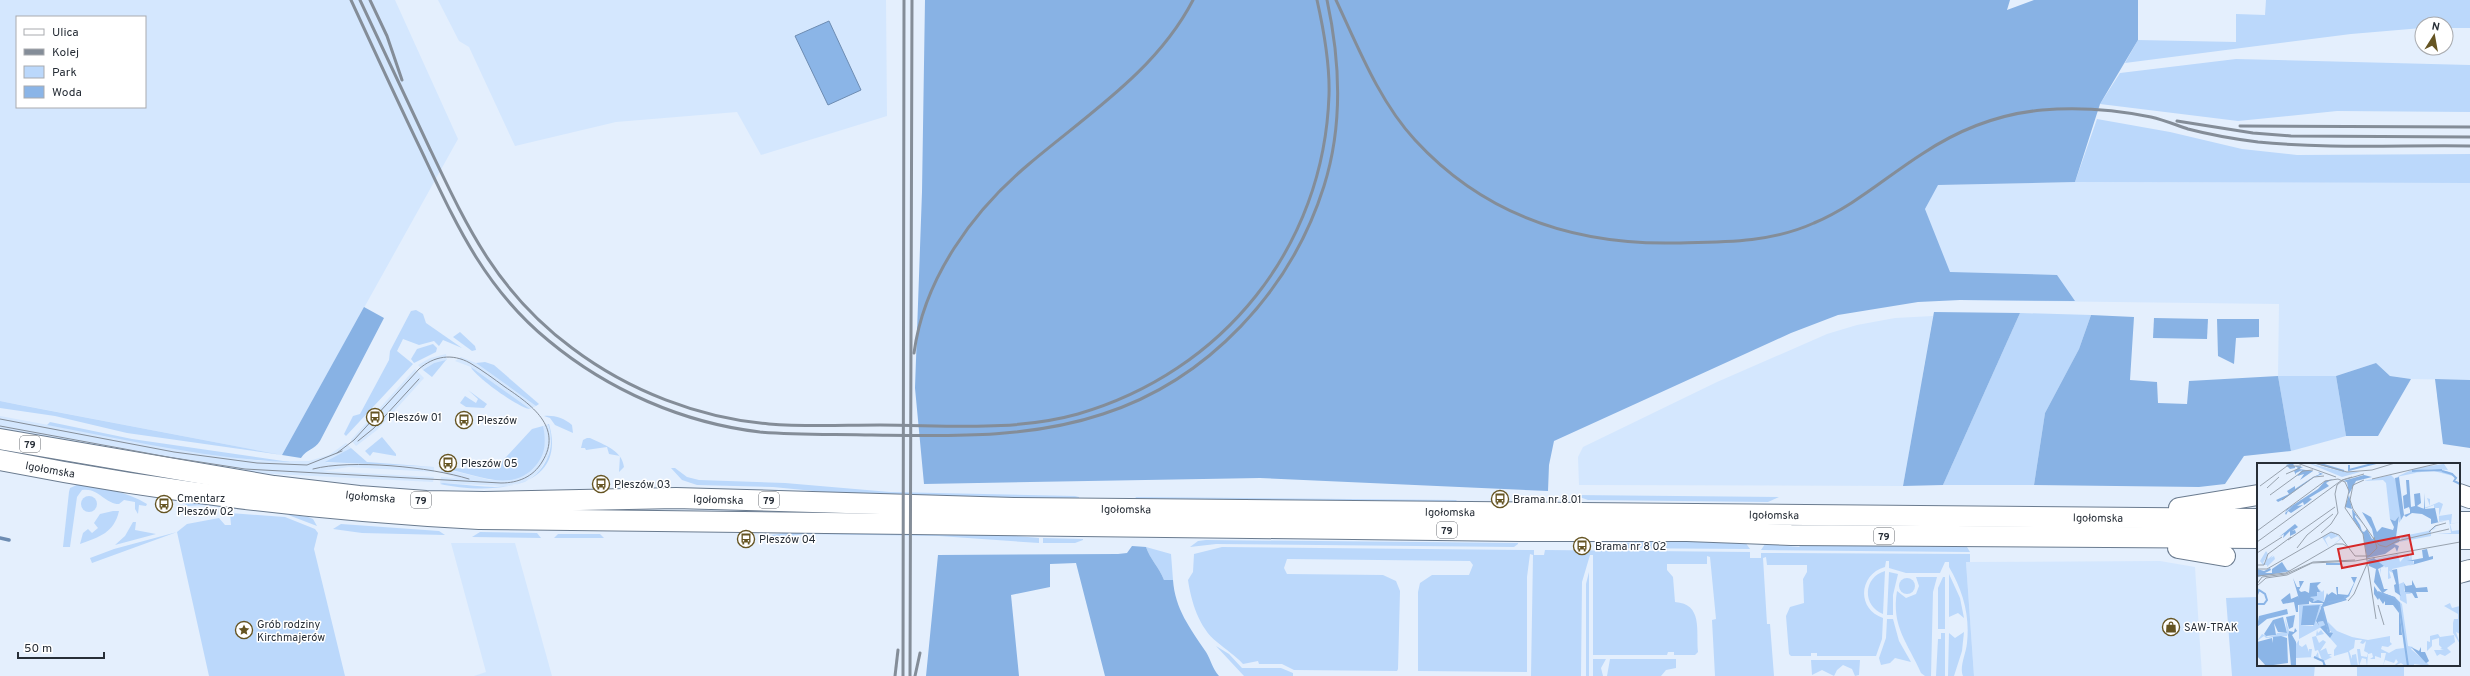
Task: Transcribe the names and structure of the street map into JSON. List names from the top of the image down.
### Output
{
  "streets": {
    "main road": ["79", "Igołomska"]
  },
  "places": {
    "bus stop": [
      "Pleszów 01",
      "Pleszów",
      "Pleszów 05",
      "Pleszów 03",
      "Brama nr 8 01",
      "Cmentarz Pleszów 02",
      "Pleszów 04",
      "Brama nr 8 02"
    ],
    "shop": ["SAW-TRAK"],
    "place": ["Grób rodziny Kirchmajerów"]
  },
  "legend": [
    "Ulica",
    "Kolej",
    "Park",
    "Woda"
  ],
  "scale_bar": "50 m",
  "north": "top"
}
